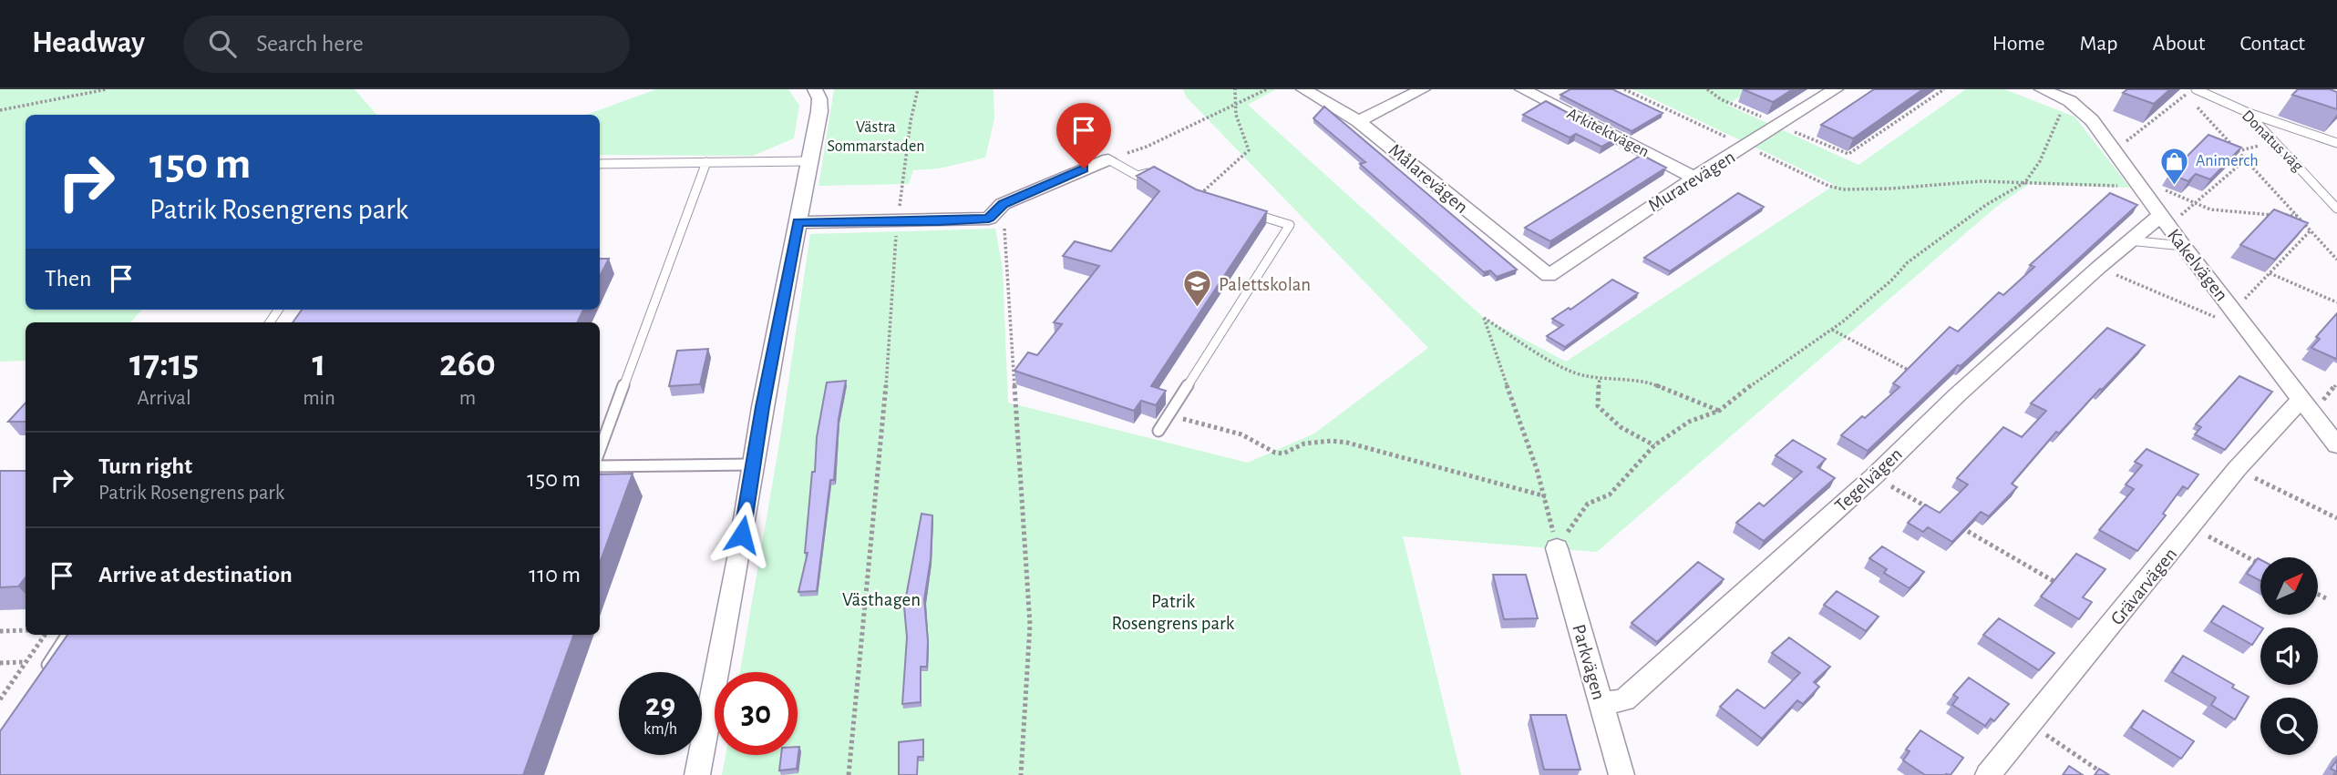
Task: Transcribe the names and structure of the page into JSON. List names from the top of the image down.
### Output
{
  "streets": {
    "street": [
      "Arkitektvägen",
      "Målarevägen",
      "Murarevägen",
      "Kakelvägen",
      "Tegelvägen",
      "Grävarvägen",
      "Parkvägen"
    ],
    "lane": ["Donatus väg"]
  },
  "crossings": [
    ["Arkitektvägen", "Murarevägen"],
    ["Målarevägen", "Murarevägen"],
    ["Kakelvägen", "Tegelvägen"],
    ["Kakelvägen", "Grävarvägen"],
    ["Tegelvägen", "Parkvägen"]
  ],
  "parks": ["Västra Sommarstaden", "Västhagen", "Patrik Rosengrens park"],
  "places": {
    "shop": ["Animerch"],
    "school or university": ["Palettskolan"]
  },
  "north": "top right",
  "page": {
    "header": "Headway",
    "search": "Search here",
    "nav": [
      "Home",
      "Map",
      "About",
      "Contact"
    ],
    "turn": ["150 m", "Patrik Rosengrens park"],
    "then": "Then",
    "eta": [
      "17:15",
      "Arrival",
      "1",
      "min",
      "260",
      "m"
    ],
    "list": [
      {
        "name": "Turn right",
        "note": "Patrik Rosengrens park",
        "value": "150 m"
      },
      {
        "name": "Arrive at destination",
        "value": "110 m"
      }
    ],
    "speed": "29 km/h",
    "limit": "30"
  }
}
